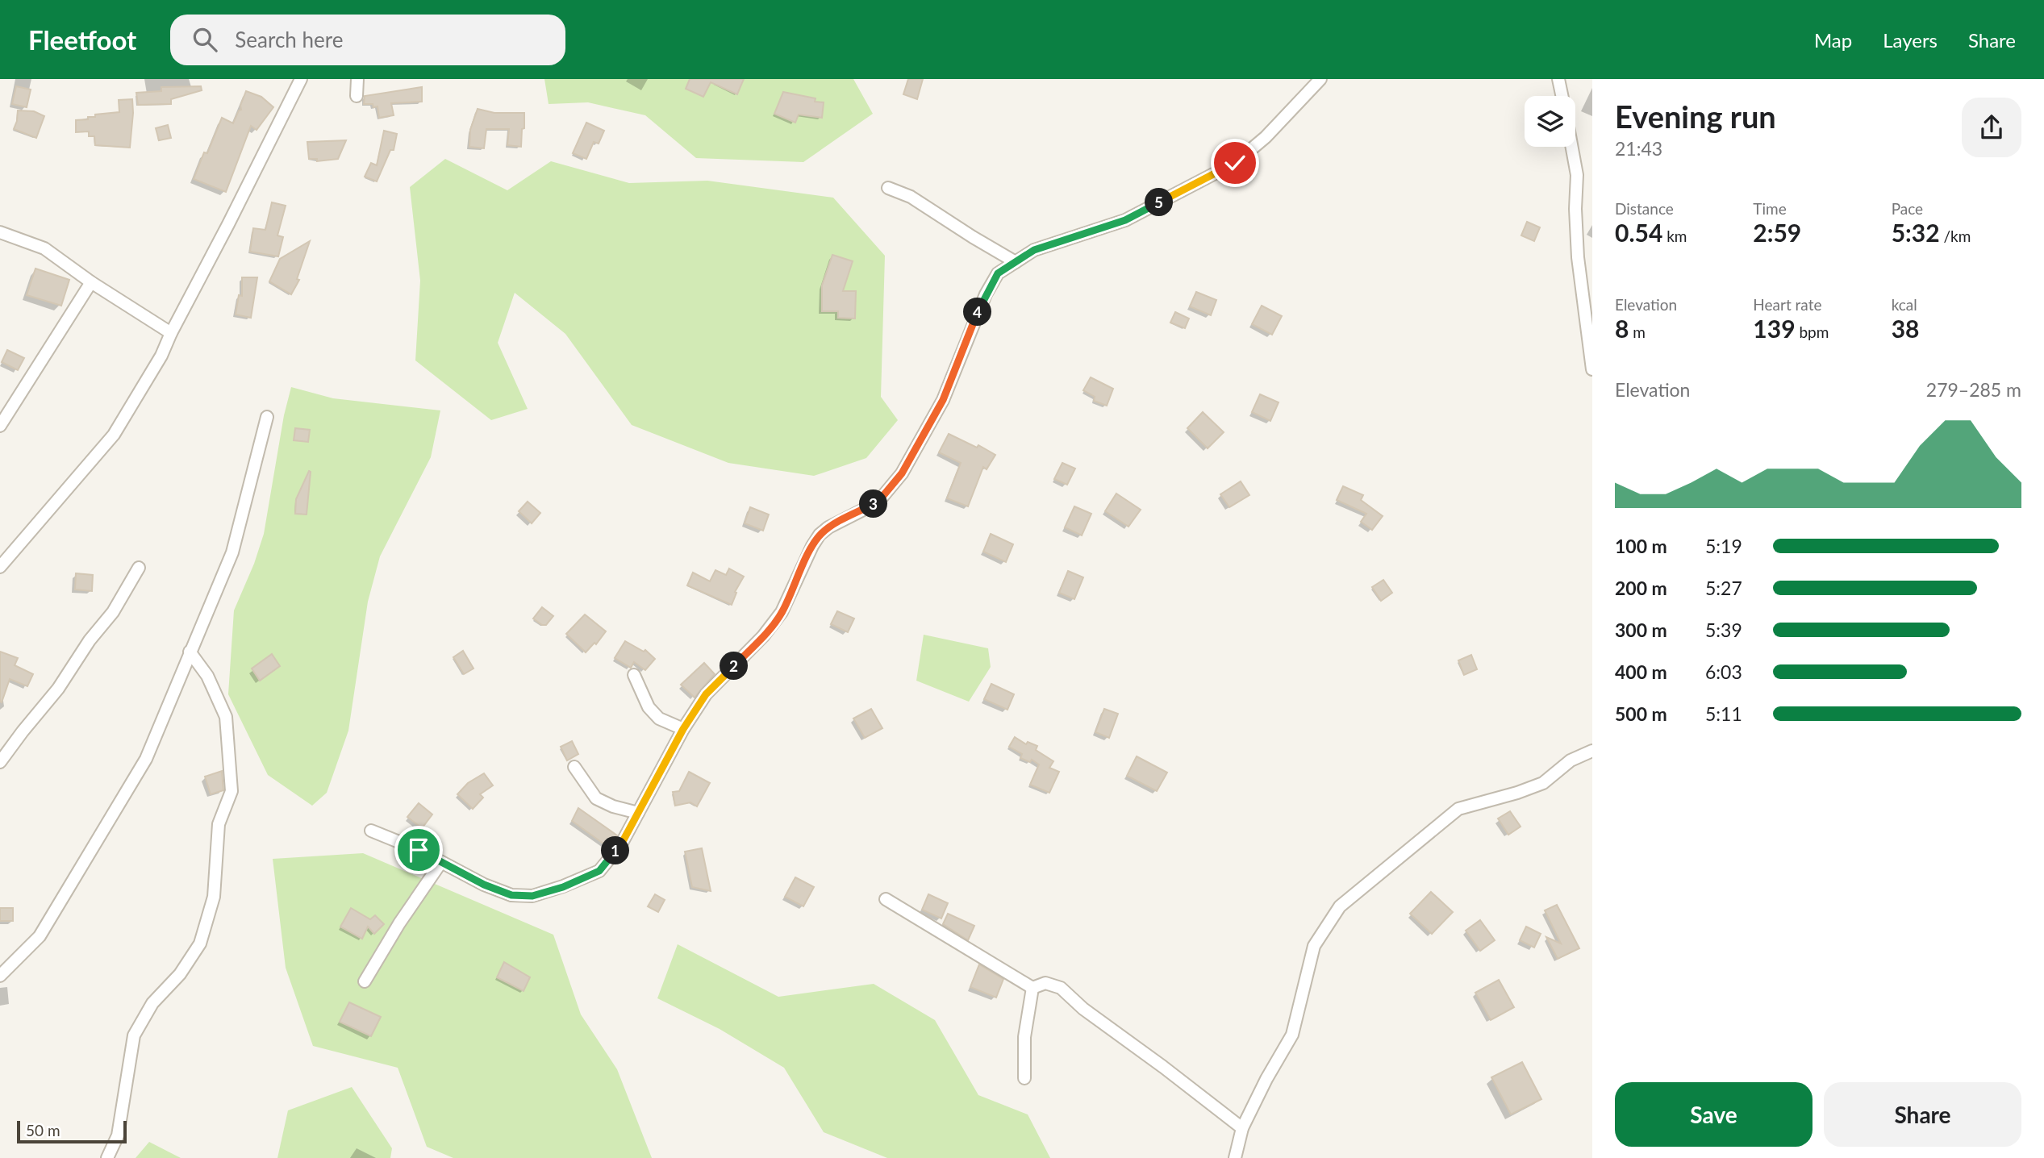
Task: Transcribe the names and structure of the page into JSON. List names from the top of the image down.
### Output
{
  "scale_bar": "50 m",
  "page": {
    "header": "Fleetfoot",
    "search": "Search here",
    "nav": ["Map", "Layers", "Share"],
    "heading": ["Evening run", "21:43"],
    "stats": [
      ["Distance", "0.54 km"],
      ["Time", "2:59"],
      ["Pace", "5:32 /km"],
      ["Elevation", "8 m"],
      ["Heart rate", "139 bpm"],
      ["kcal", "38"]
    ],
    "pins": [
      "5",
      "4",
      "3",
      "2",
      "1"
    ],
    "chart": ["Elevation", "279–285 m"],
    "list": [
      {
        "name": "100 m",
        "note": "5:19"
      },
      {
        "name": "200 m",
        "note": "5:27"
      },
      {
        "name": "300 m",
        "note": "5:39"
      },
      {
        "name": "400 m",
        "note": "6:03"
      },
      {
        "name": "500 m",
        "note": "5:11"
      }
    ],
    "buttons": ["Save", "Share"],
    "scale": "50 m"
  }
}
